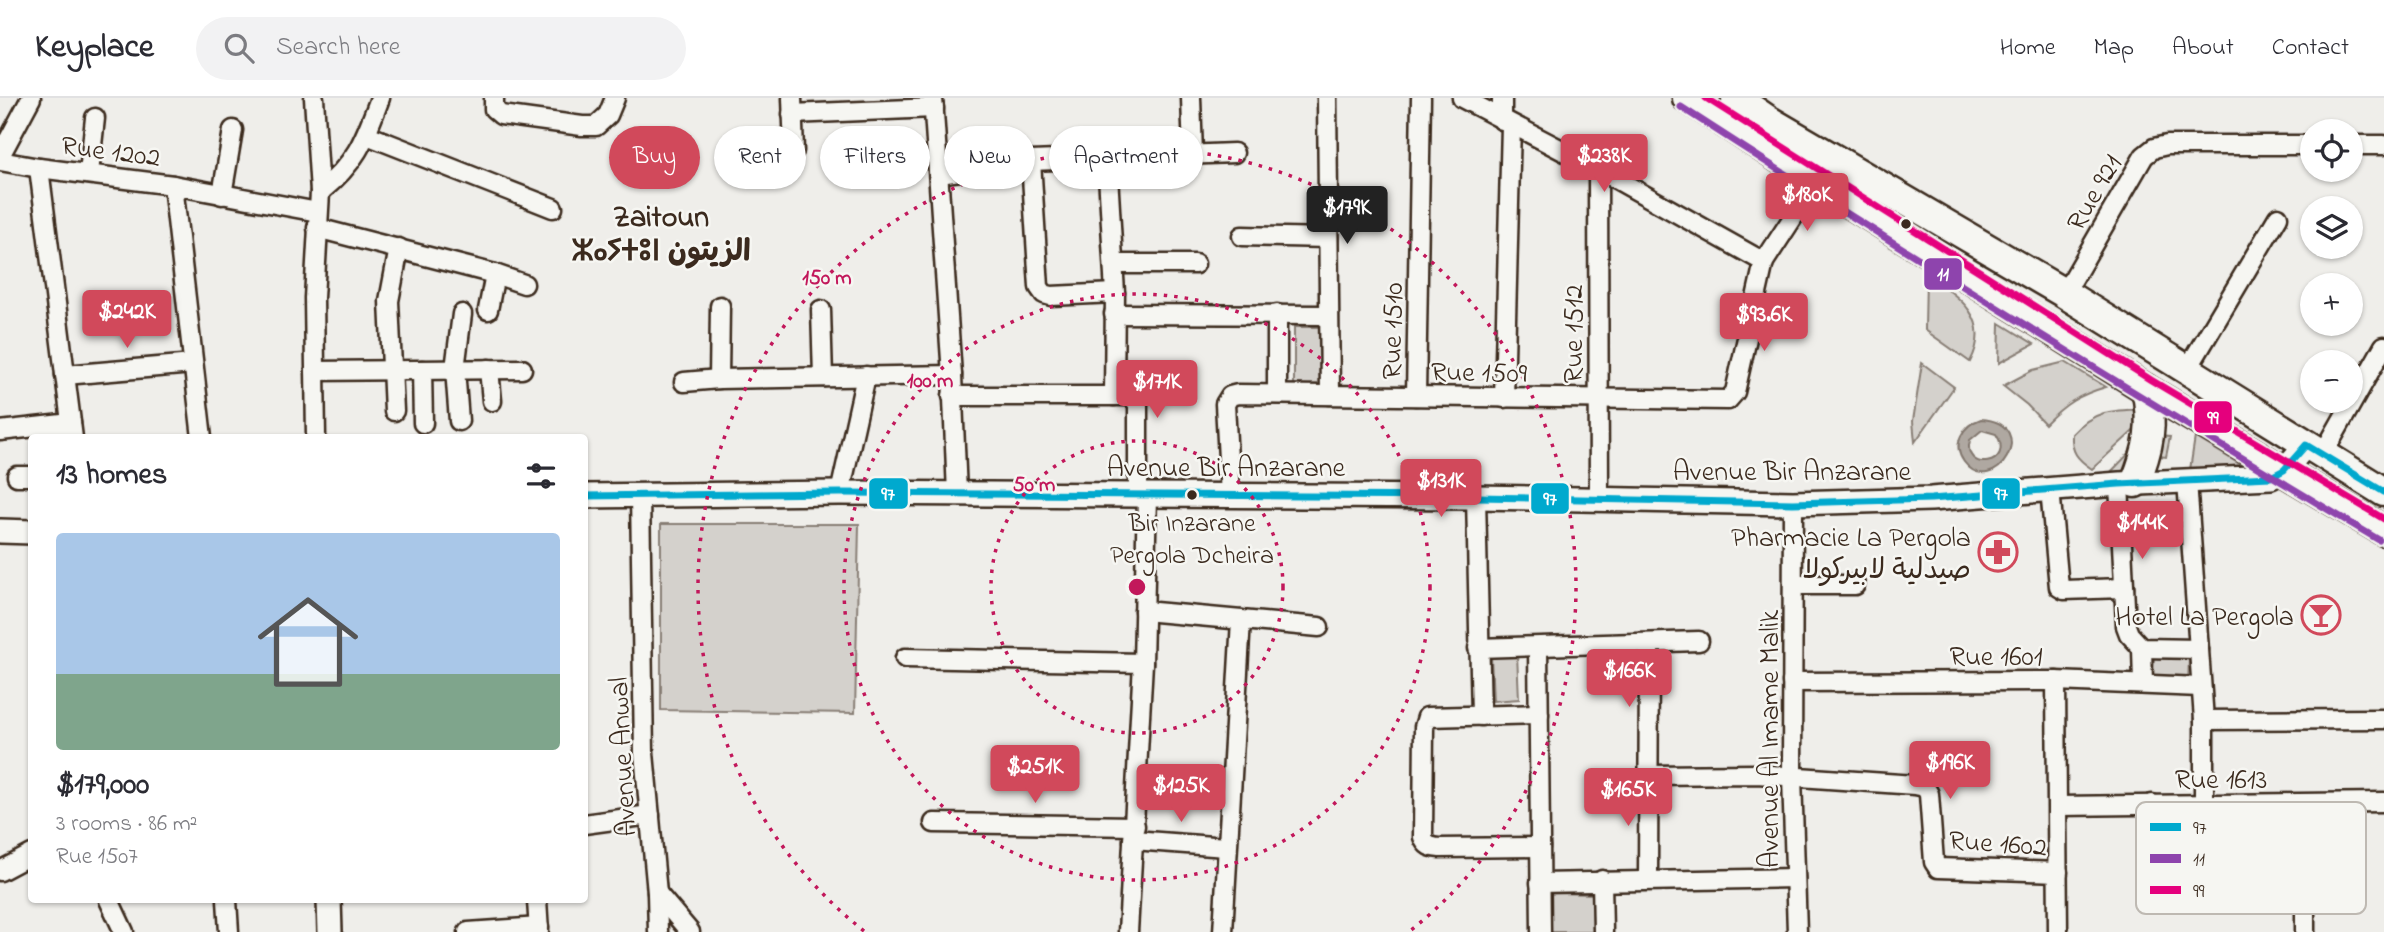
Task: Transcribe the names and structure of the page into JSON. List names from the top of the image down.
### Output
{
  "streets": {
    "street": [
      "Rue 1202",
      "Rue 921",
      "Rue 1510",
      "Rue 1512",
      "Rue 1509",
      "Avenue Bir Anzarane",
      "Rue 1601",
      "Avenue Al Imame Malik",
      "Avenue Anwal",
      "Rue 1613",
      "Rue 1602"
    ]
  },
  "crossings": [
    ["Rue 1510", "Rue 1509"],
    ["Rue 1512", "Rue 1509"],
    ["Rue 1512", "Avenue Bir Anzarane"],
    ["Rue 1509", "Avenue Bir Anzarane"],
    ["Avenue Bir Anzarane", "Avenue Al Imame Malik"],
    ["Avenue Bir Anzarane", "Avenue Anwal"],
    ["Rue 1601", "Avenue Al Imame Malik"],
    ["Avenue Al Imame Malik", "Rue 1602"]
  ],
  "districts": ["Zaitoun ⵣⴰⵢⵜⵓⵏ الزيتون"],
  "places": {
    "other": ["Bir Inzarane Pergola Dcheira"],
    "pharmacy": ["Pharmacie La Pergola صيدلية لابيركولا"],
    "bar": ["Hotel La Pergola"]
  },
  "lines": ["transit line 99", "transit line 11", "transit line 97"],
  "legend": ["97", "11", "99"],
  "page": {
    "header": "Keyplace",
    "search": "Search here",
    "nav": [
      "Home",
      "Map",
      "About",
      "Contact"
    ],
    "map_buttons": ["+", "−"],
    "chip": [
      "Buy",
      "Rent",
      "Filters",
      "New",
      "Apartment"
    ],
    "price": [
      "$238K",
      "$180K",
      "$179K",
      "$242K",
      "$93.6K",
      "$171K",
      "$131K",
      "$144K",
      "$166K",
      "$196K",
      "$251K",
      "$125K",
      "$165K"
    ],
    "heading": "13 homes",
    "list": [
      {
        "name": "$179,000",
        "note": "3 rooms · 86 m² · Rue 1507"
      }
    ]
  },
  "rings": ["150 m", "100 m", "50 m"]
}
